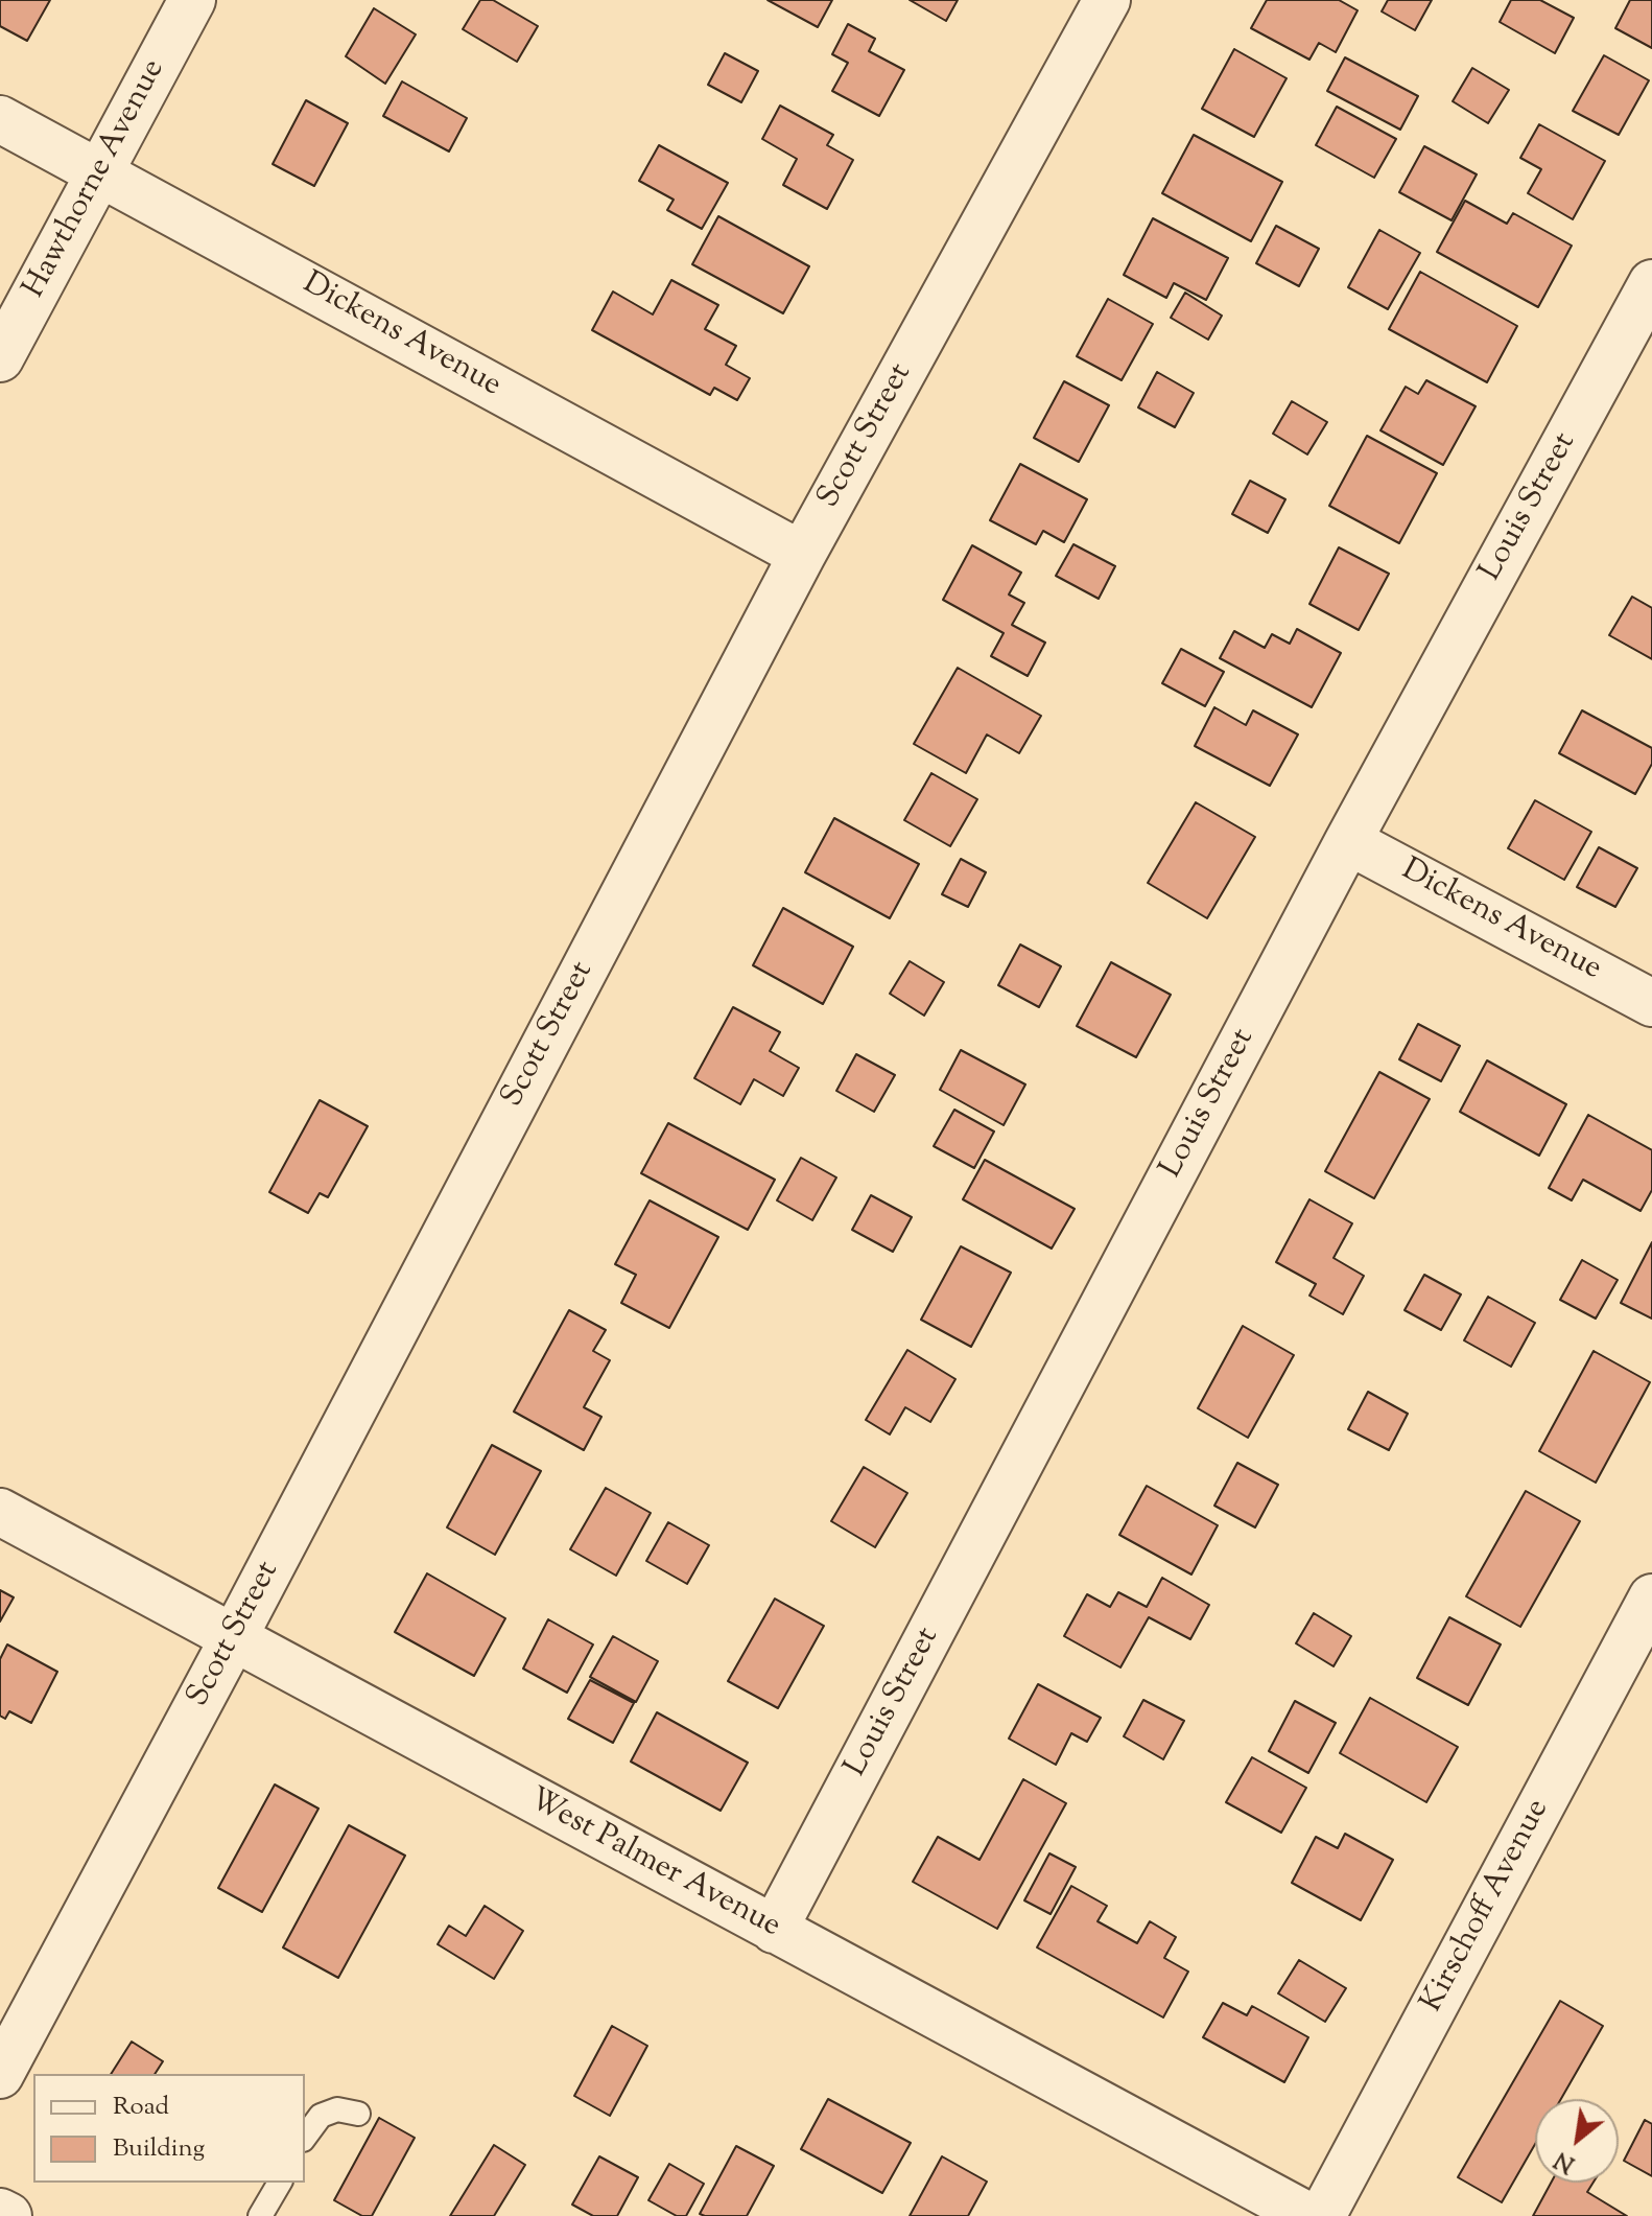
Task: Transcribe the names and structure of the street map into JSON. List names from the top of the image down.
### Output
{
  "streets": {
    "street": [
      "Hawthorne Avenue",
      "Dickens Avenue",
      "Scott Street",
      "Louis Street",
      "West Palmer Avenue",
      "Kirschoff Avenue"
    ]
  },
  "crossings": [
    ["Hawthorne Avenue", "Dickens Avenue"],
    ["Dickens Avenue", "Scott Street"],
    ["Dickens Avenue", "Louis Street"],
    ["Scott Street", "West Palmer Avenue"],
    ["Louis Street", "West Palmer Avenue"]
  ],
  "legend": ["Road", "Building"],
  "north": "bottom left"
}
